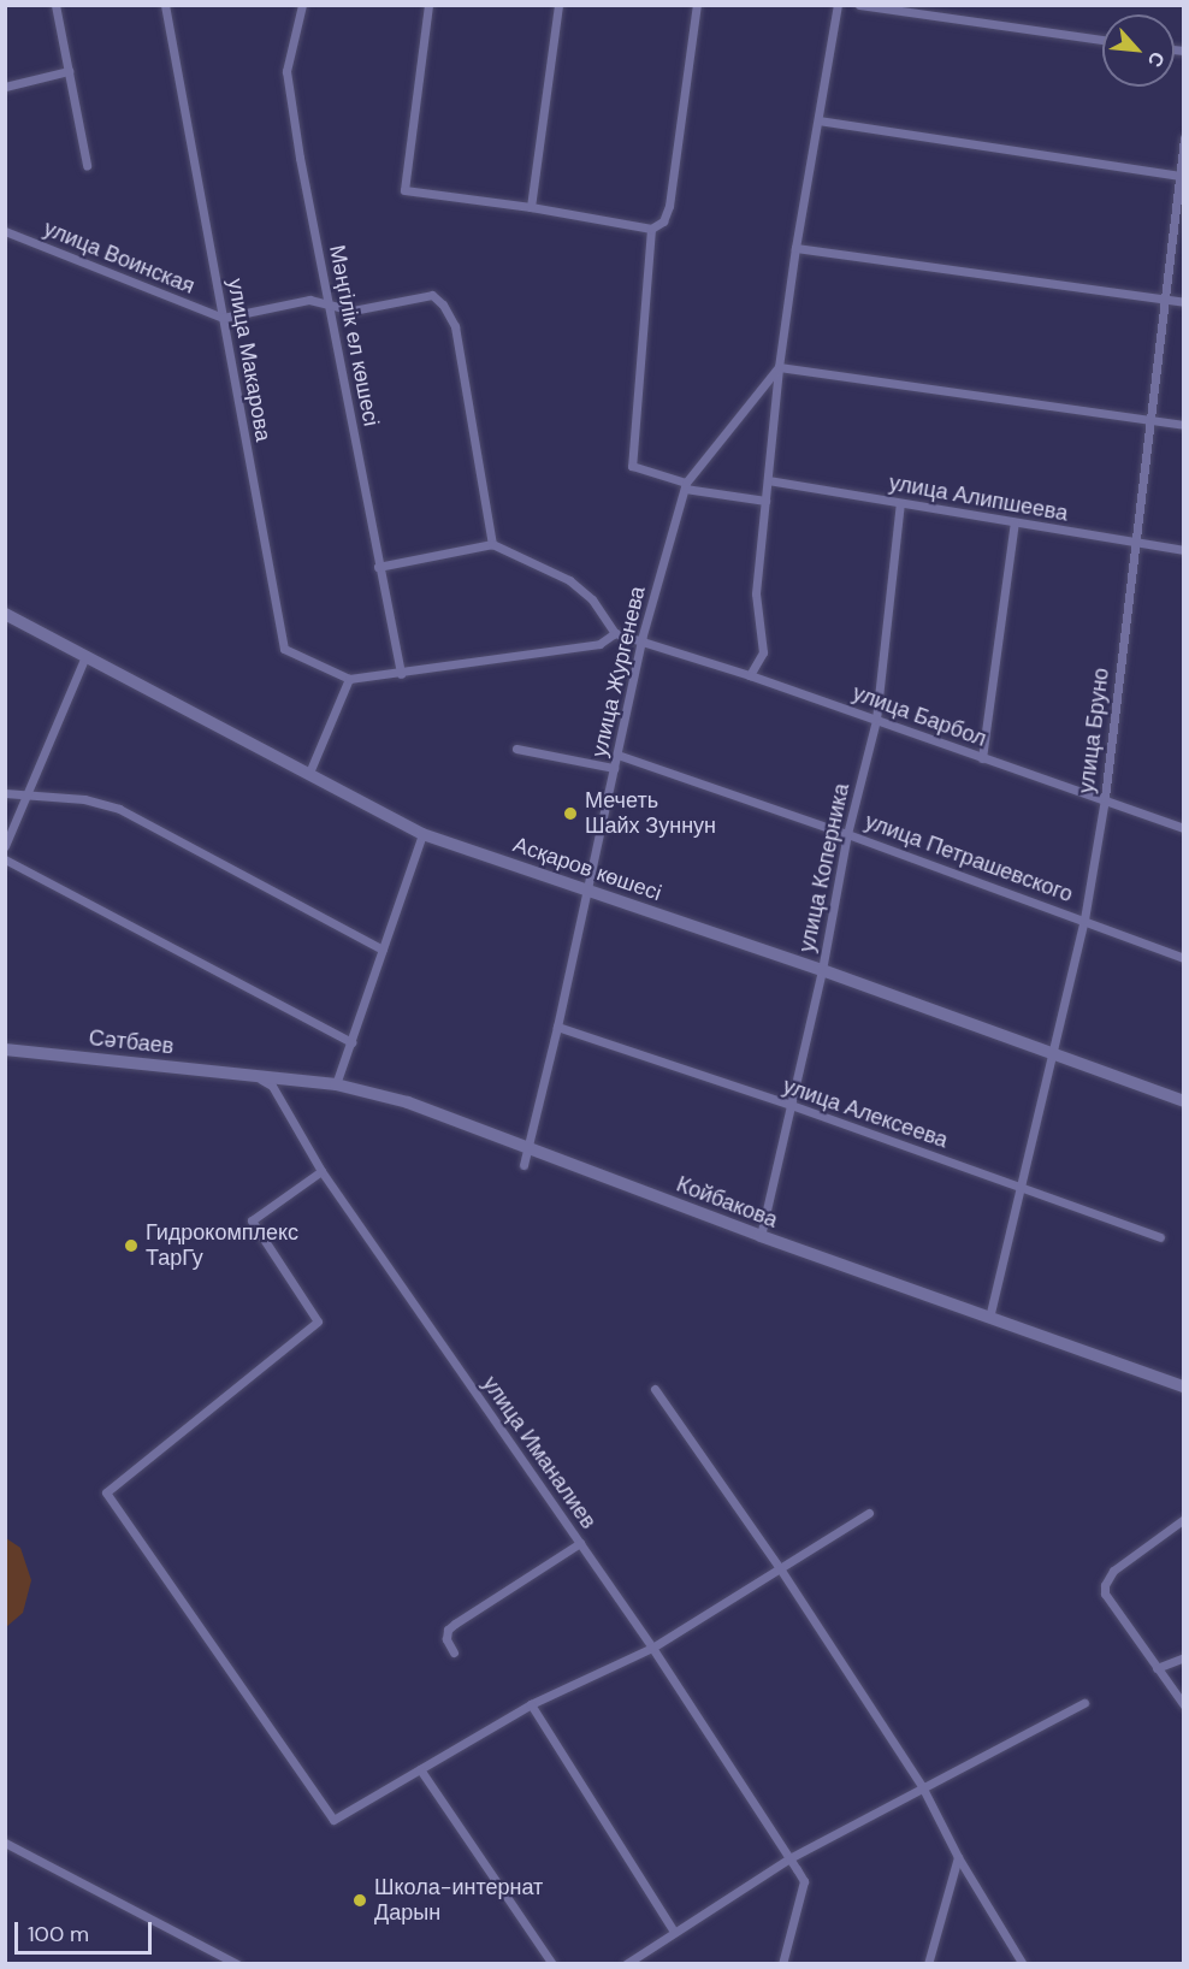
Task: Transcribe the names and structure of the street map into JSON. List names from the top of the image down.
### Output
{
  "streets": {
    "main road": ["Асқаров көшесі", "Сәтбаев", "Койбакова"],
    "street": [
      "улица Воинская",
      "Мәңгілік ел көшесі",
      "улица Макарова",
      "улица Алипшеева",
      "улица Жургенева",
      "улица Барбол",
      "улица Бруно",
      "улица Петрашевского",
      "улица Коперника",
      "улица Алексеева",
      "улица Иманалиев"
    ]
  },
  "crossings": [
    ["улица Воинская", "улица Макарова"],
    ["улица Алипшеева", "улица Бруно"],
    ["улица Алипшеева", "улица Коперника"],
    ["улица Жургенева", "улица Барбол"],
    ["улица Жургенева", "улица Петрашевского"],
    ["улица Жургенева", "Асқаров көшесі"],
    ["улица Жургенева", "улица Алексеева"],
    ["улица Жургенева", "Койбакова"],
    ["улица Барбол", "улица Бруно"],
    ["улица Барбол", "улица Коперника"],
    ["улица Бруно", "улица Петрашевского"],
    ["улица Бруно", "Асқаров көшесі"],
    ["улица Бруно", "улица Алексеева"],
    ["улица Бруно", "Койбакова"],
    ["улица Петрашевского", "улица Коперника"],
    ["улица Коперника", "Асқаров көшесі"],
    ["улица Коперника", "улица Алексеева"],
    ["улица Коперника", "Койбакова"],
    ["Сәтбаев", "Койбакова"],
    ["Сәтбаев", "улица Иманалиев"],
    ["Койбакова", "улица Иманалиев"]
  ],
  "places": ["Мечеть Шайх Зуннун", "Гидрокомплекс ТарГу", "Школа-интернат Дарын"],
  "scale_bar": "100 m",
  "north": "bottom right"
}
